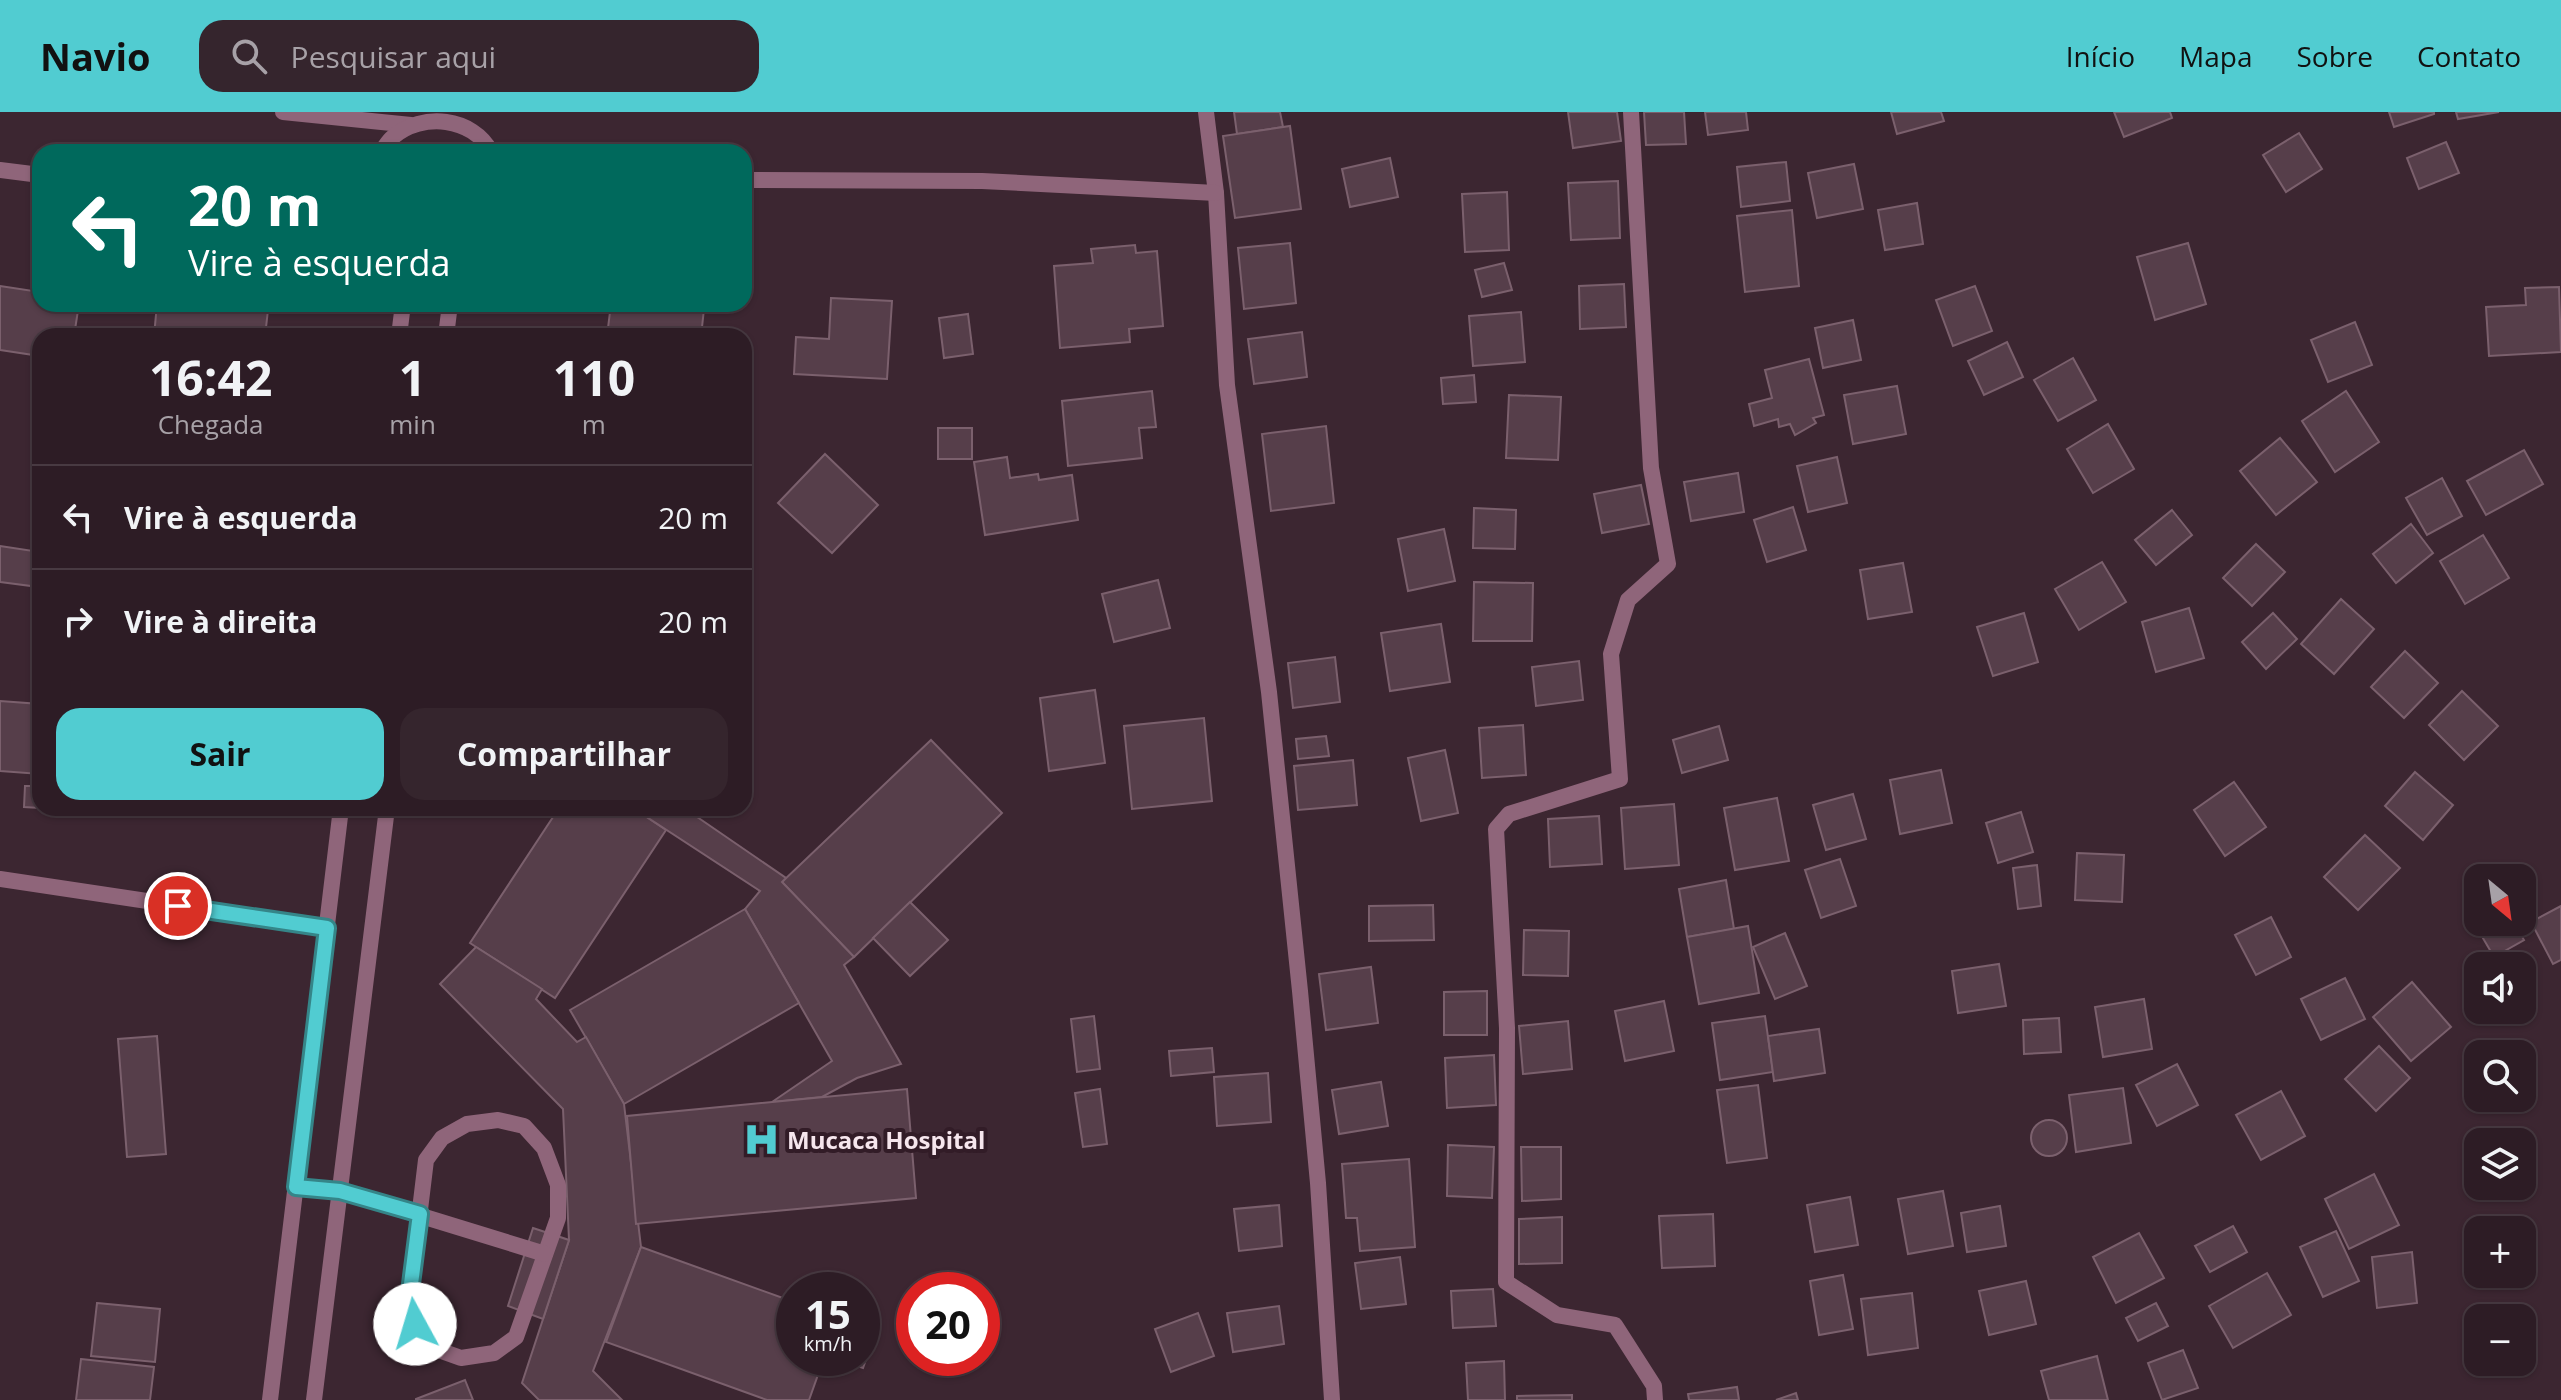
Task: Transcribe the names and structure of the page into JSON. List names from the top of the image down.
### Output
{
  "places": {
    "hospital": ["Mucaca Hospital"]
  },
  "north": "bottom right",
  "page": {
    "header": "Navio",
    "search": "Pesquisar aqui",
    "nav": [
      "Início",
      "Mapa",
      "Sobre",
      "Contato"
    ],
    "turn": ["20 m", "Vire à esquerda"],
    "eta": [
      "16:42",
      "Chegada",
      "1",
      "min",
      "110",
      "m"
    ],
    "list": [
      {
        "name": "Vire à esquerda",
        "value": "20 m"
      },
      {
        "name": "Vire à direita",
        "value": "20 m"
      }
    ],
    "buttons": ["Sair", "Compartilhar"],
    "map_buttons": ["+", "−"],
    "speed": "15 km/h",
    "limit": "20"
  }
}
